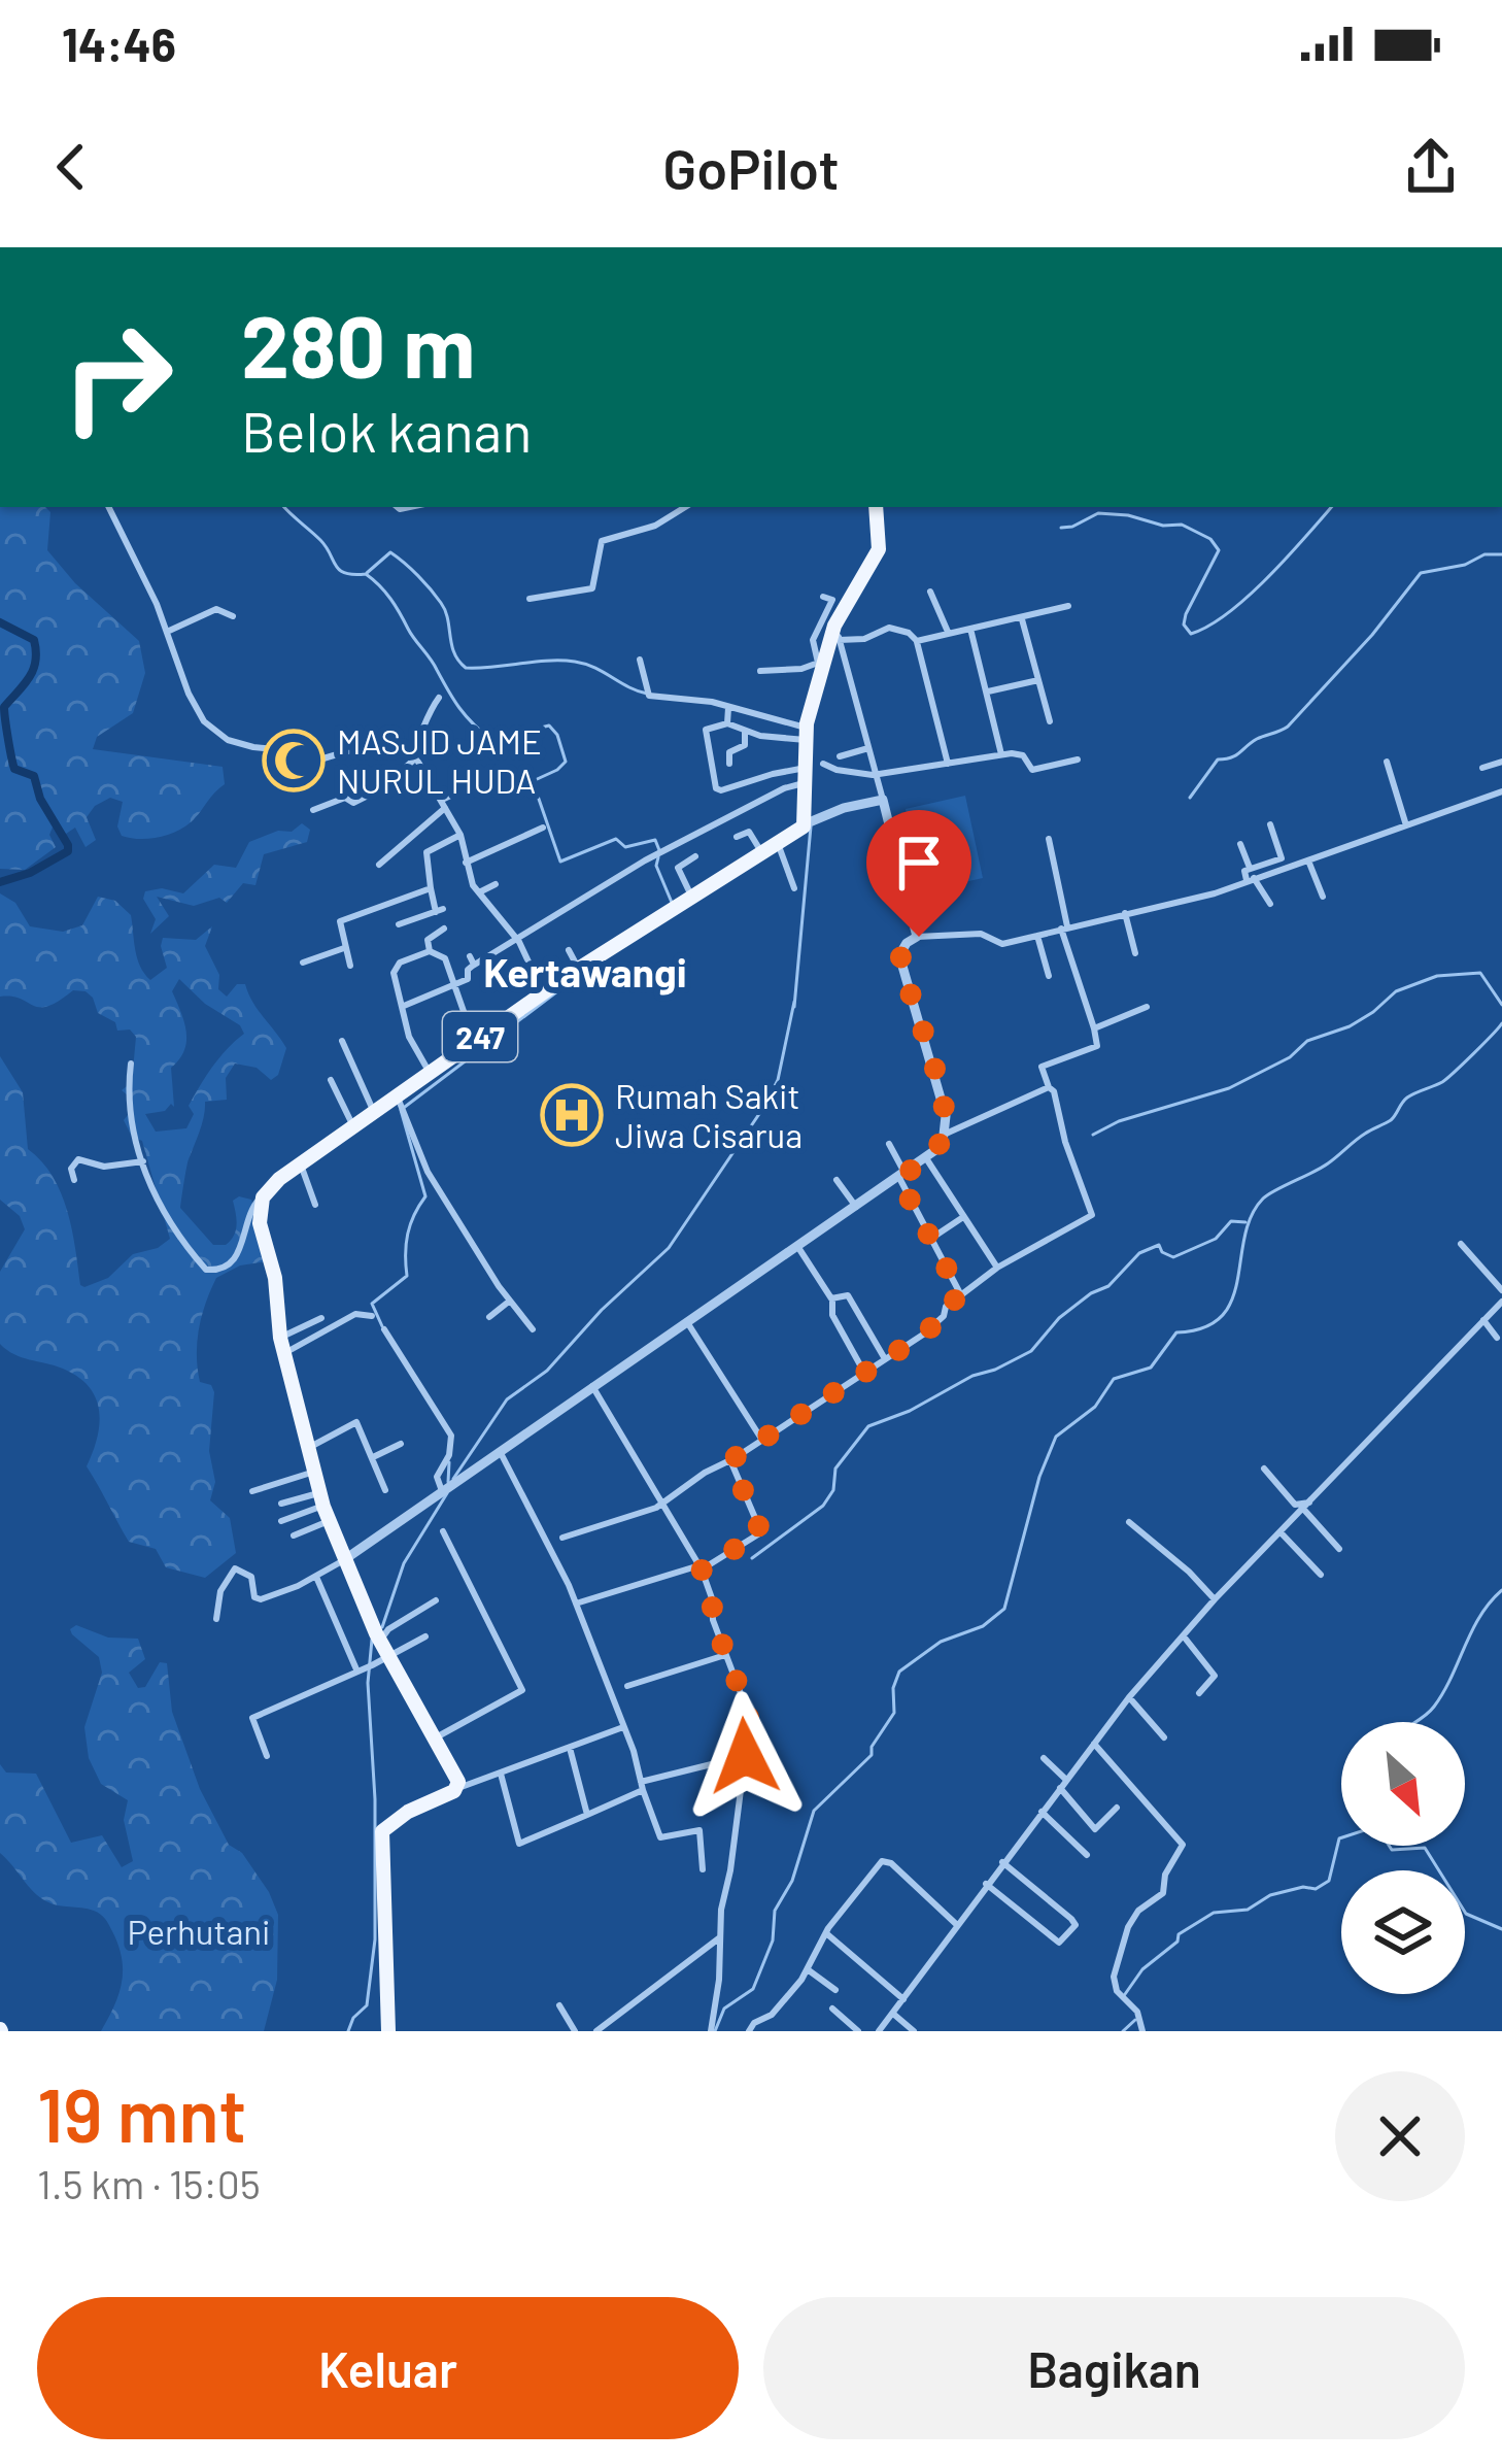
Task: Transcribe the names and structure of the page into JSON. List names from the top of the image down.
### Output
{
  "streets": {
    "main road": ["247"]
  },
  "districts": ["Kertawangi"],
  "parks": ["Perhutani"],
  "places": {
    "mosque": ["MASJID JAME NURUL HUDA"],
    "hospital": ["Rumah Sakit Jiwa Cisarua"]
  },
  "north": "bottom right",
  "page": {
    "status": "14:46",
    "header": "GoPilot",
    "turn": ["280 m", "Belok kanan"],
    "heading": ["19 mnt", "1.5 km · 15:05"],
    "buttons": ["Keluar", "Bagikan"]
  }
}
